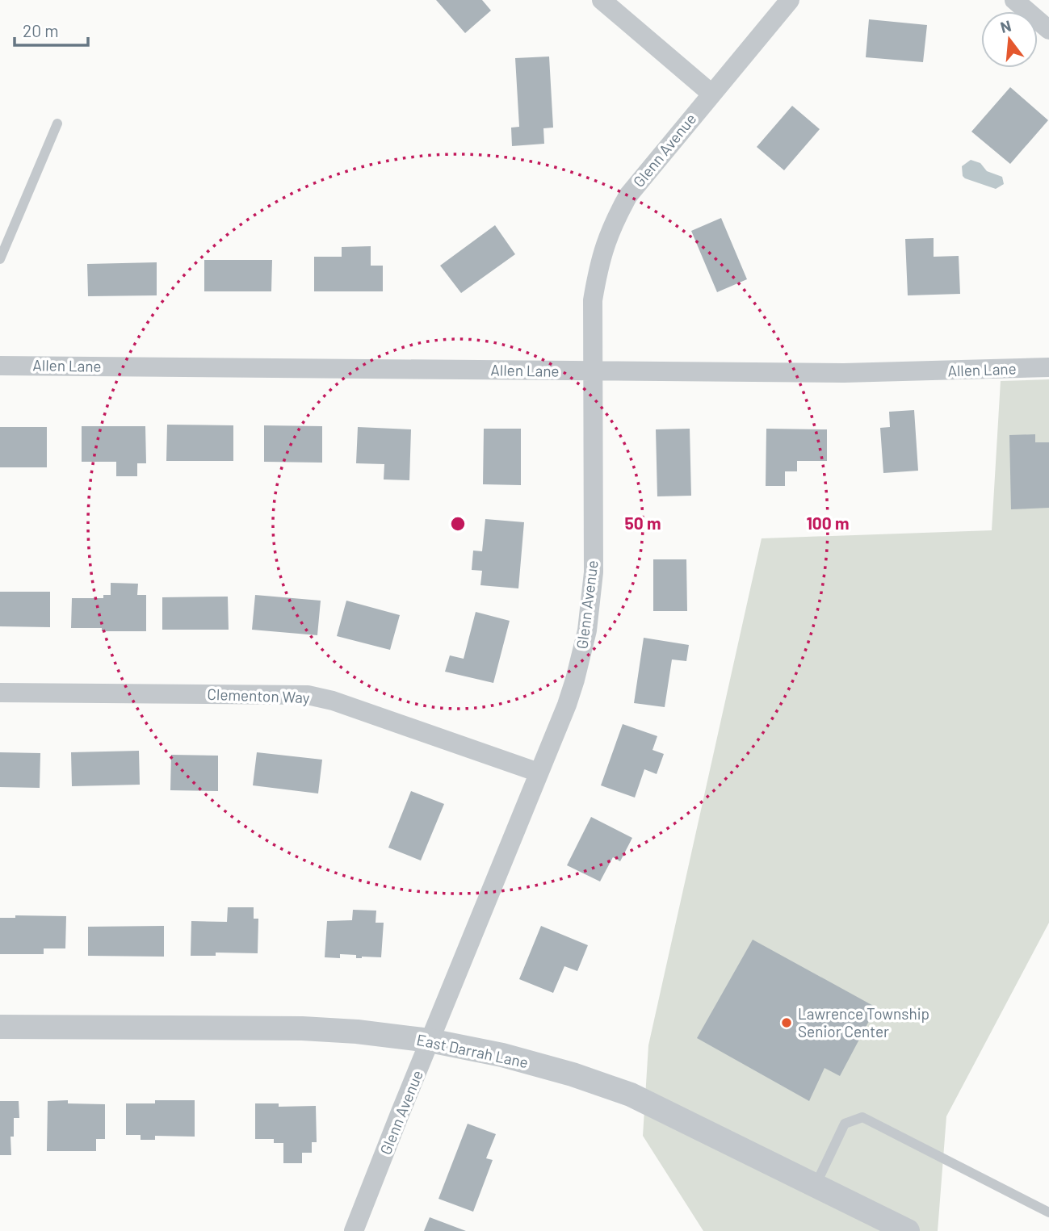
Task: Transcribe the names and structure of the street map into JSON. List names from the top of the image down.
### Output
{
  "streets": {
    "street": [
      "Glenn Avenue",
      "Allen Lane",
      "Clementon Way",
      "East Darrah Lane"
    ]
  },
  "crossings": [
    ["Glenn Avenue", "Allen Lane"],
    ["Glenn Avenue", "Clementon Way"],
    ["Glenn Avenue", "East Darrah Lane"]
  ],
  "places": ["Lawrence Township Senior Center"],
  "scale_bar": "20 m",
  "north": "top",
  "rings": ["50 m", "100 m"]
}
